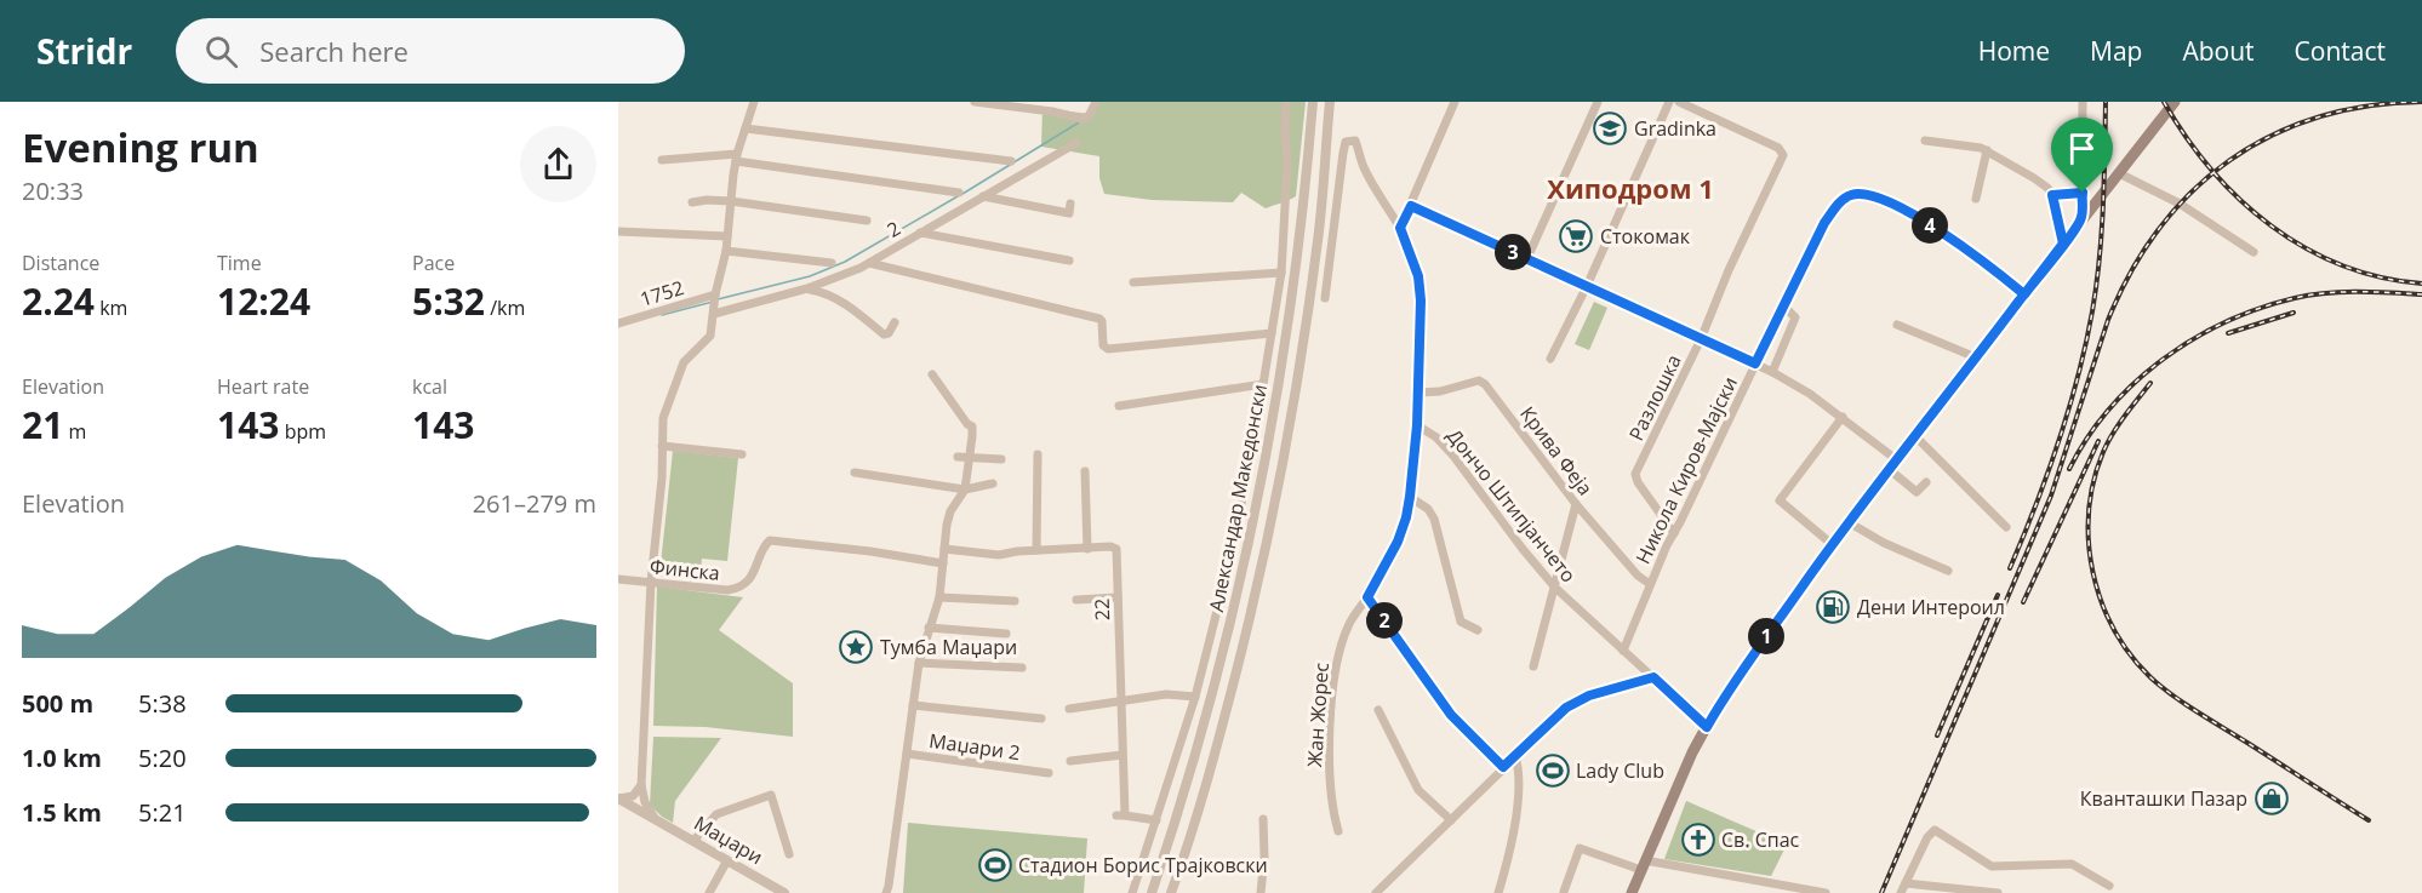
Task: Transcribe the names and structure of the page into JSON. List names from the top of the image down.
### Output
{
  "streets": {
    "street": [
      "2",
      "1752",
      "Разлошка",
      "Крива Феја",
      "Никола Киров-Мајски",
      "Александар Македонски",
      "Дончо Штипјанчето",
      "Финска",
      "22",
      "Жан Жорес",
      "Маџари 2",
      "Маџари"
    ]
  },
  "crossings": [
    ["Разлошка", "Никола Киров-Мајски"],
    ["Крива Феја", "Никола Киров-Мајски"],
    ["Крива Феја", "Жан Жорес"],
    ["Никола Киров-Мајски", "Дончо Штипјанчето"],
    ["Дончо Штипјанчето", "Жан Жорес"]
  ],
  "districts": ["Хиподром 1"],
  "places": {
    "school or university": ["Gradinka"],
    "supermarket": ["Стокомак"],
    "fuel station": ["Дени Интероил"],
    "place": ["Тумба Маџари"],
    "sports": ["Lady Club", "Стадион Борис Трајковски"],
    "shop": ["Кванташки Пазар"],
    "church": ["Св. Спас"]
  },
  "page": {
    "header": "Stridr",
    "search": "Search here",
    "nav": [
      "Home",
      "Map",
      "About",
      "Contact"
    ],
    "heading": ["Evening run", "20:33"],
    "pins": [
      "4",
      "3",
      "2",
      "1"
    ],
    "stats": [
      ["Distance", "2.24 km"],
      ["Time", "12:24"],
      ["Pace", "5:32 /km"],
      ["Elevation", "21 m"],
      ["Heart rate", "143 bpm"],
      ["kcal", "143"]
    ],
    "chart": ["Elevation", "261–279 m"],
    "list": [
      {
        "name": "500 m",
        "note": "5:38"
      },
      {
        "name": "1.0 km",
        "note": "5:20"
      },
      {
        "name": "1.5 km",
        "note": "5:21"
      }
    ]
  }
}
